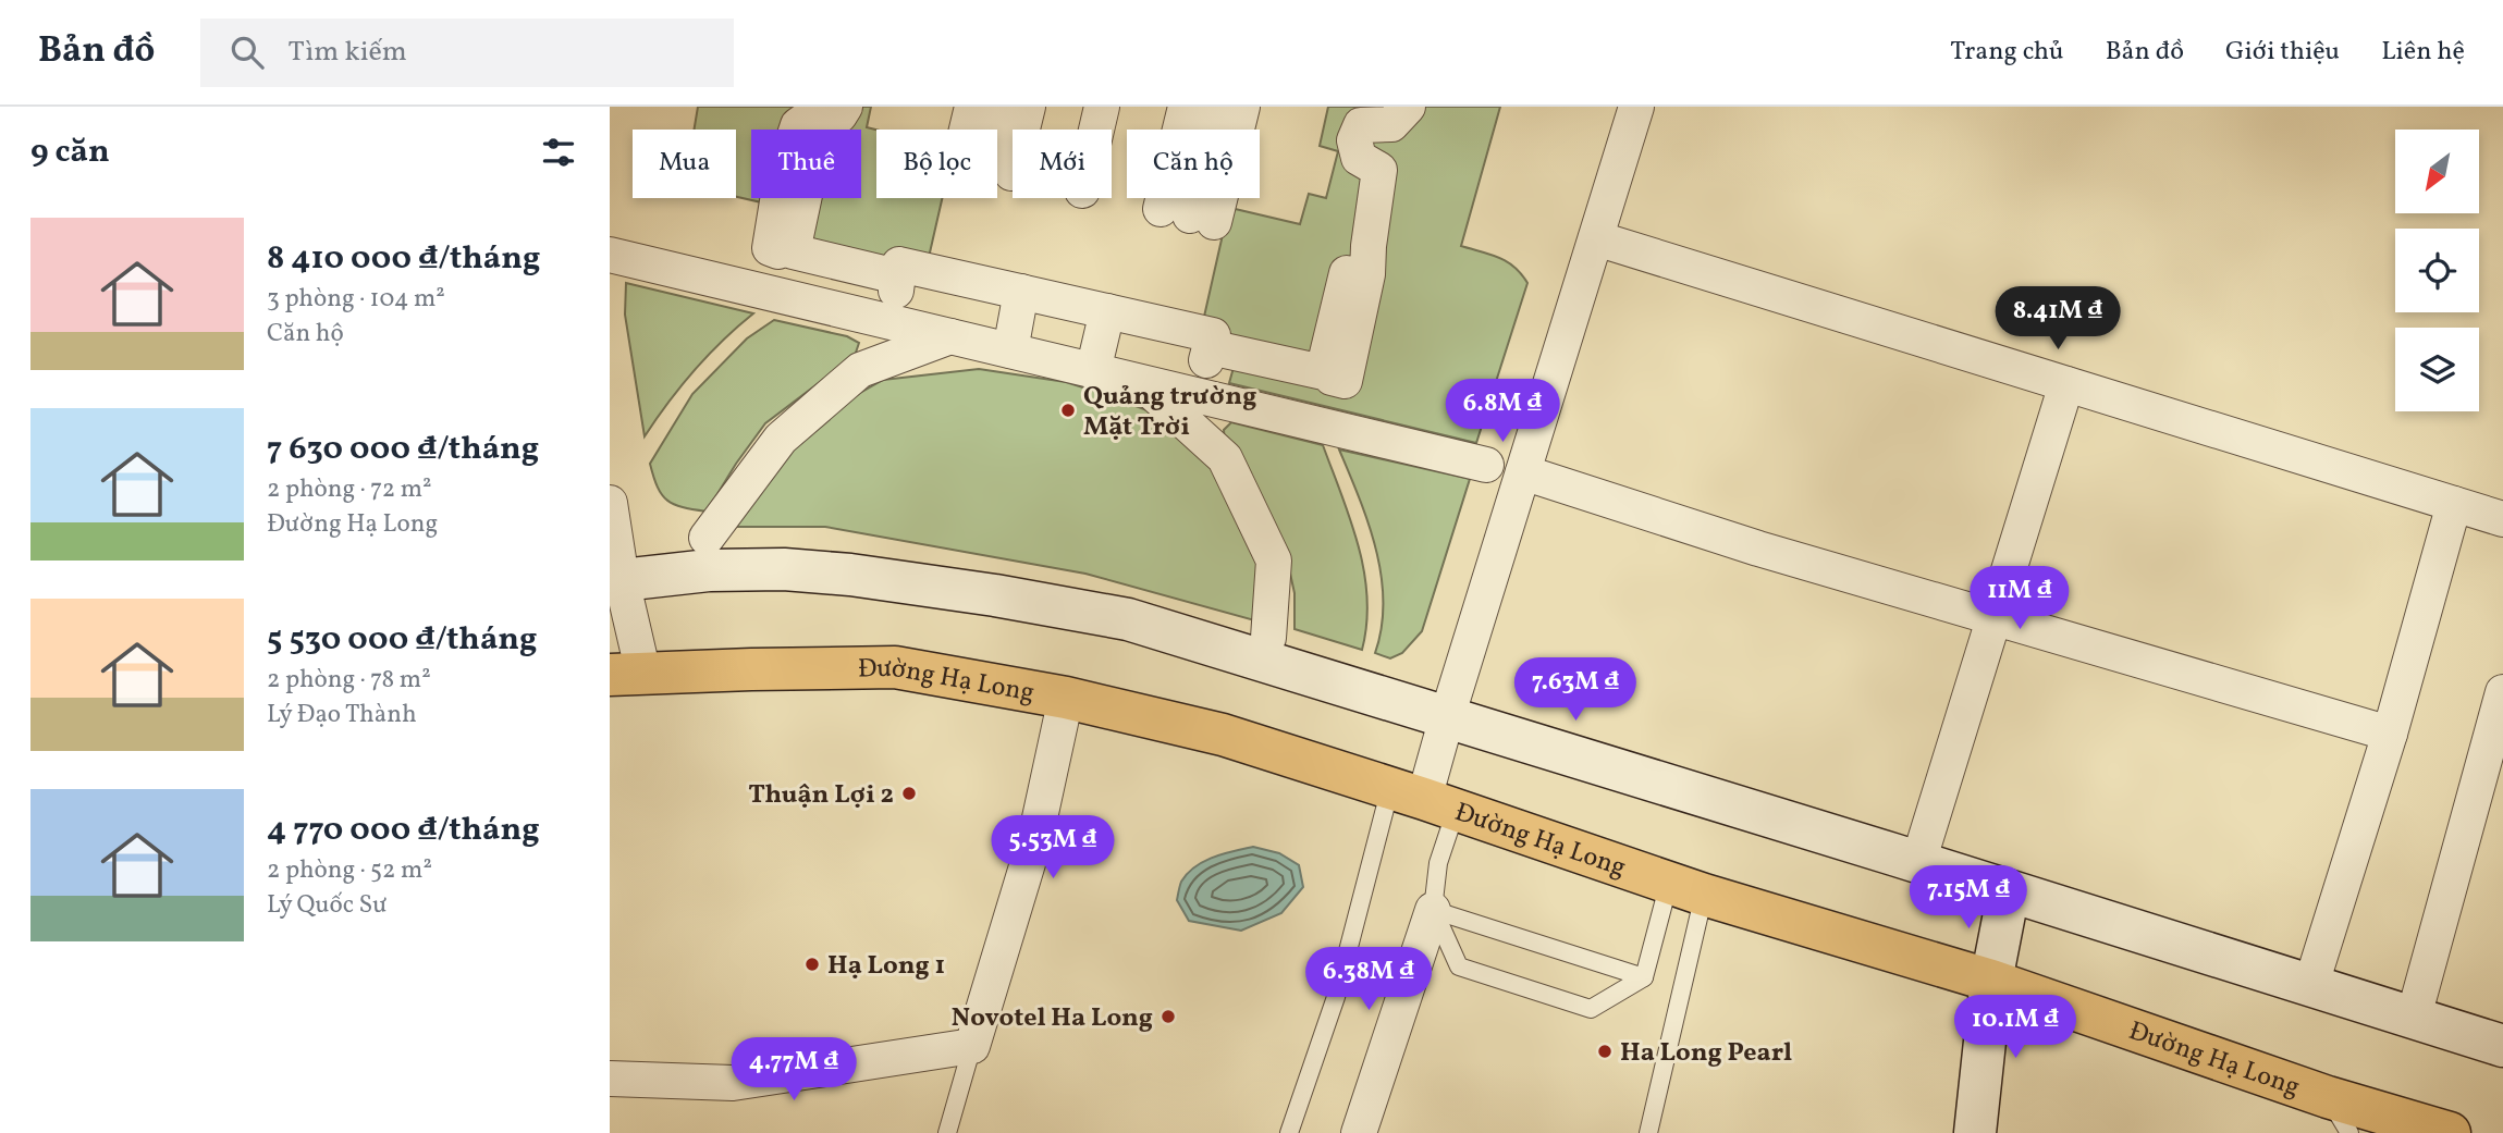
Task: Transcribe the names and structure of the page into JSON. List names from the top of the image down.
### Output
{
  "streets": {
    "main road": ["Đường Hạ Long"]
  },
  "places": [
    "Quảng trường Mặt Trời",
    "Thuận Lợi 2",
    "Hạ Long 1",
    "Novotel Ha Long",
    "Ha Long Pearl"
  ],
  "north": "bottom left",
  "page": {
    "header": "Bản đồ",
    "search": "Tìm kiếm",
    "nav": [
      "Trang chủ",
      "Bản đồ",
      "Giới thiệu",
      "Liên hệ"
    ],
    "heading": "9 căn",
    "chip": [
      "Mua",
      "Thuê",
      "Bộ lọc",
      "Mới",
      "Căn hộ"
    ],
    "list": [
      {
        "name": "8 410 000 ₫/tháng",
        "note": "3 phòng · 104 m² · Căn hộ"
      },
      {
        "name": "7 630 000 ₫/tháng",
        "note": "2 phòng · 72 m² · Đường Hạ Long"
      },
      {
        "name": "5 530 000 ₫/tháng",
        "note": "2 phòng · 78 m² · Lý Đạo Thành"
      },
      {
        "name": "4 770 000 ₫/tháng",
        "note": "2 phòng · 52 m² · Lý Quốc Sư"
      }
    ],
    "price": [
      "8.41M ₫",
      "6.8M ₫",
      "11M ₫",
      "7.63M ₫",
      "5.53M ₫",
      "7.15M ₫",
      "6.38M ₫",
      "10.1M ₫",
      "4.77M ₫"
    ]
  }
}
